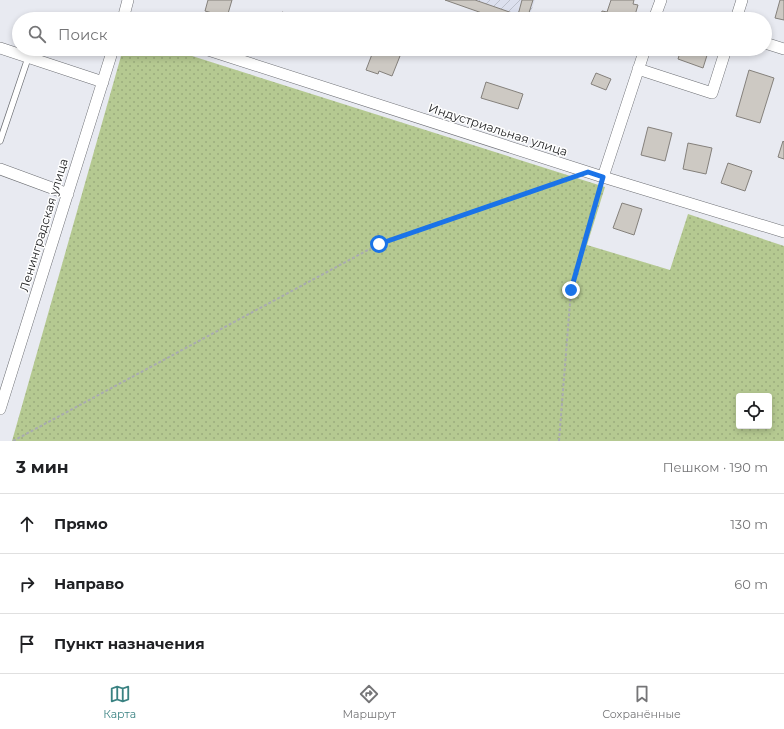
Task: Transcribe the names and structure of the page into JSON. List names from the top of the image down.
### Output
{
  "streets": {
    "street": ["Индустриальная улица", "Ленинградская улица"]
  },
  "page": {
    "search": "Поиск",
    "heading": ["3 мин", "Пешком · 190 m"],
    "list": [
      ["Прямо", "130 m"],
      ["Направо", "60 m"],
      "Пункт назначения"
    ],
    "nav": ["Карта", "Маршрут", "Сохранённые"]
  }
}
